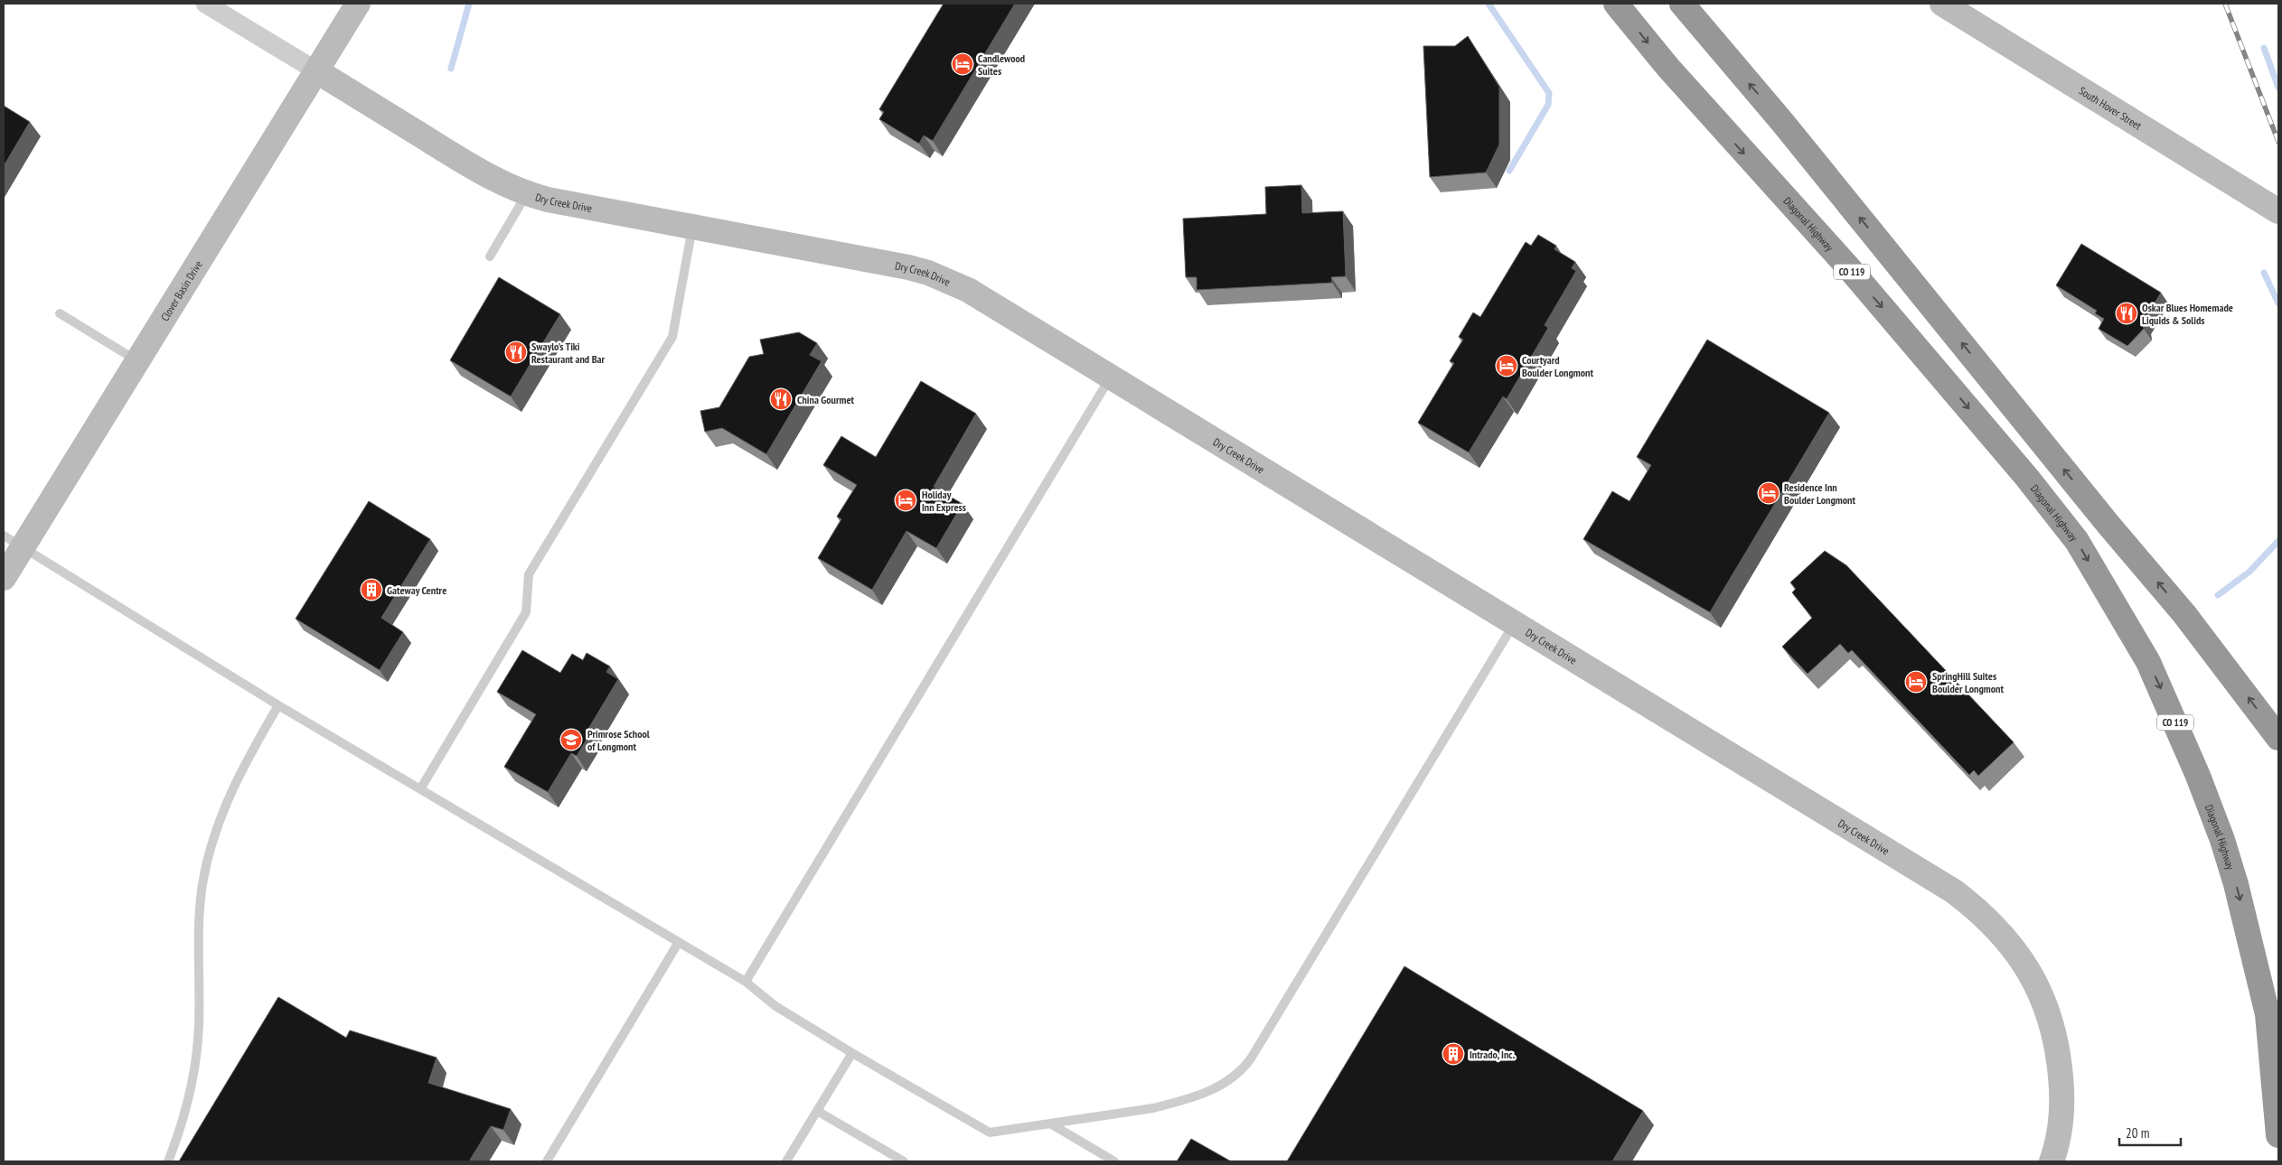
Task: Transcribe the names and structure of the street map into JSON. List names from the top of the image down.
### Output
{
  "streets": {
    "highway": ["Diagonal Highway", "CO 119"],
    "street": ["South Hover Street", "Dry Creek Drive", "Clover Basin Drive"]
  },
  "crossings": [
    ["Dry Creek Drive", "Clover Basin Drive"]
  ],
  "places": {
    "hotel": [
      "Candlewood Suites",
      "Courtyard Boulder Longmont",
      "Residence Inn Boulder Longmont",
      "Holiday Inn Express",
      "SpringHill Suites Boulder Longmont"
    ],
    "restaurant": ["Oskar Blues Homemade Liquids & Solids", "Swaylo’s Tiki Restaurant and Bar", "China Gourmet"],
    "building": ["Gateway Centre", "Intrado, Inc."],
    "school or university": ["Primrose School of Longmont"]
  },
  "scale_bar": "20 m"
}
